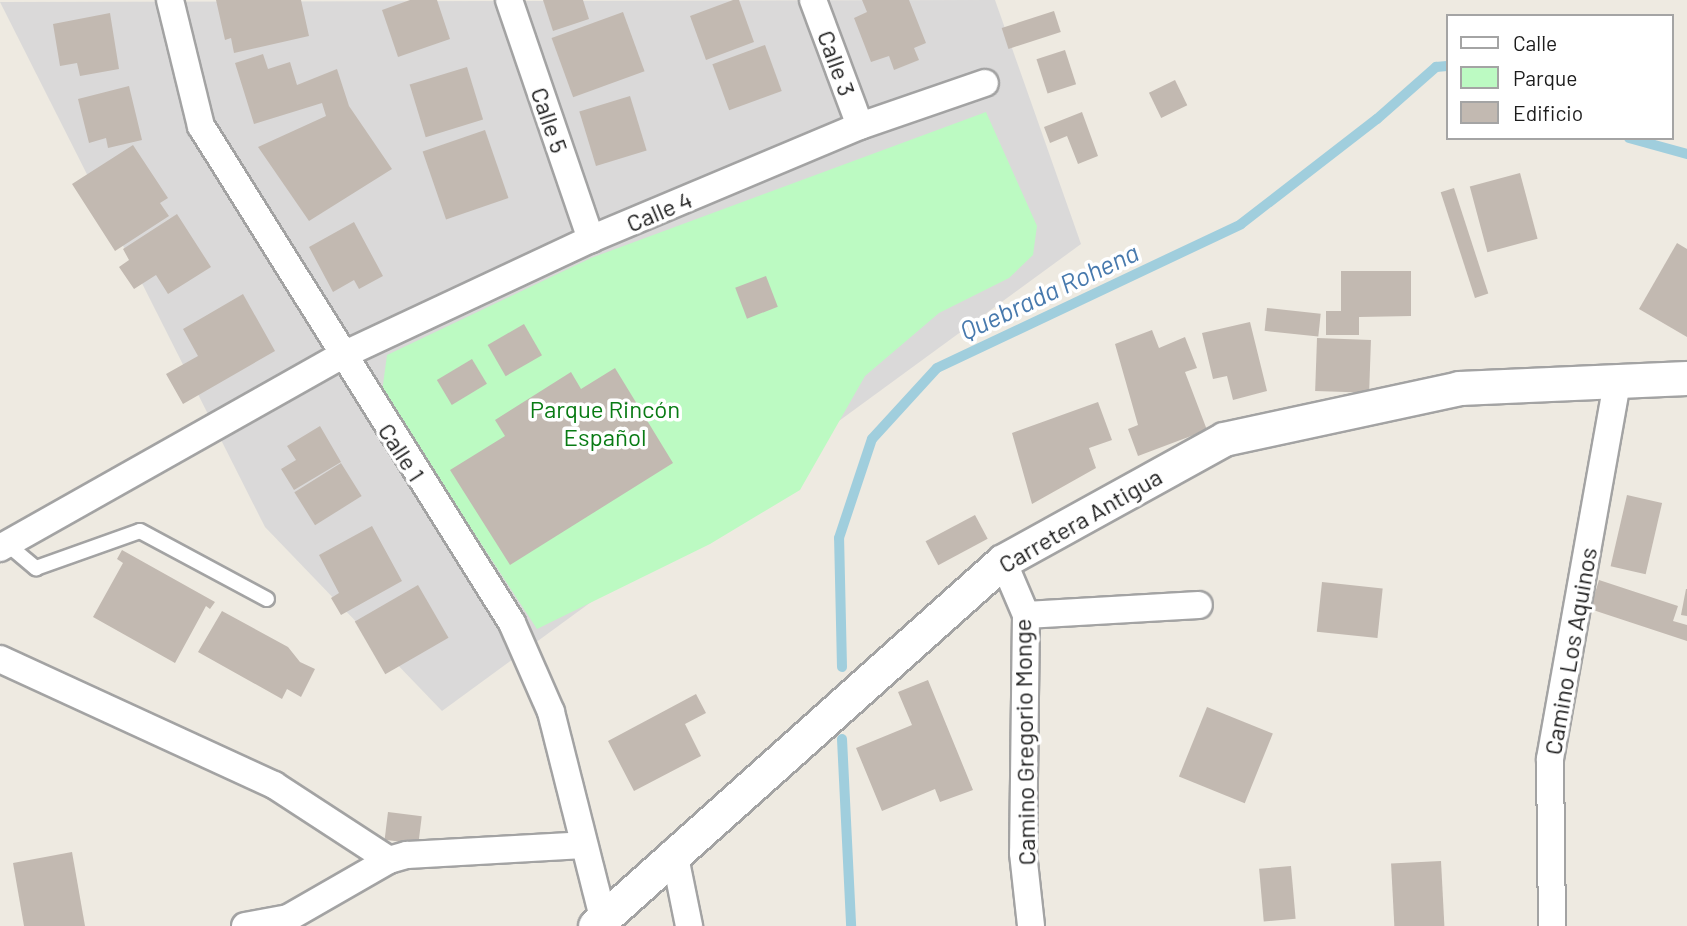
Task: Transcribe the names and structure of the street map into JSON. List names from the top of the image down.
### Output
{
  "streets": {
    "street": [
      "Calle 3",
      "Calle 5",
      "Calle 4",
      "Calle 1",
      "Carretera Antigua",
      "Camino Los Aquinos",
      "Camino Gregorio Monge"
    ]
  },
  "crossings": [
    ["Calle 3", "Calle 4"],
    ["Calle 5", "Calle 4"],
    ["Calle 4", "Calle 1"],
    ["Calle 1", "Carretera Antigua"],
    ["Carretera Antigua", "Camino Los Aquinos"],
    ["Carretera Antigua", "Camino Gregorio Monge"]
  ],
  "water": ["Quebrada Rohena"],
  "parks": ["Parque Rincón Español"],
  "legend": ["Calle", "Parque", "Edificio"]
}
